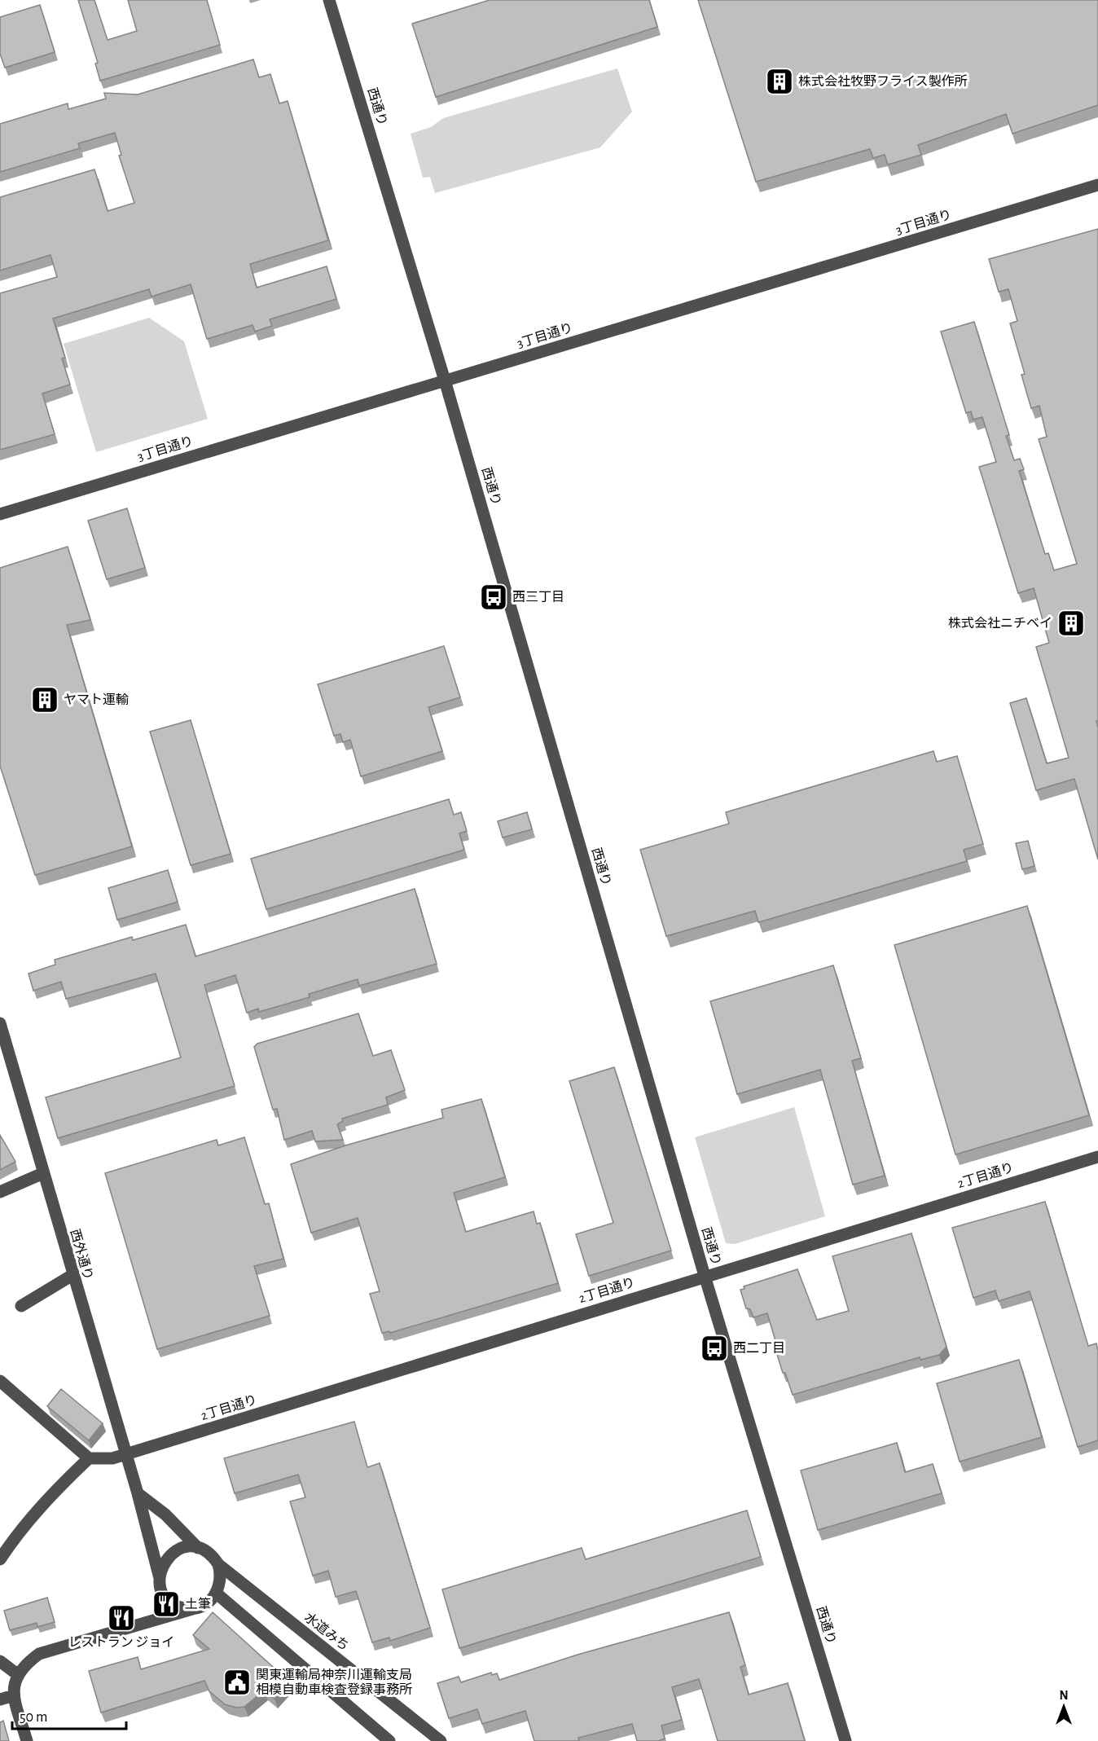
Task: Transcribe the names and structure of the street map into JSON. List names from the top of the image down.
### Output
{
  "streets": {
    "street": [
      "西通り",
      "3丁目通り",
      "2丁目通り",
      "西外通り",
      "水道みち"
    ]
  },
  "crossings": [
    ["西通り", "3丁目通り"],
    ["西通り", "2丁目通り"],
    ["2丁目通り", "西外通り"],
    ["西外通り", "水道みち"]
  ],
  "places": {
    "building": ["株式会社牧野フライス製作所", "株式会社ニチベイ", "ヤマト運輸"],
    "bus stop": ["西三丁目", "西二丁目"],
    "restaurant": ["土筆", "レストラン ジョイ"],
    "public building": ["関東運輸局神奈川運輸支局 相模自動車検査登録事務所"]
  },
  "scale_bar": "50 m",
  "north": "top"
}
